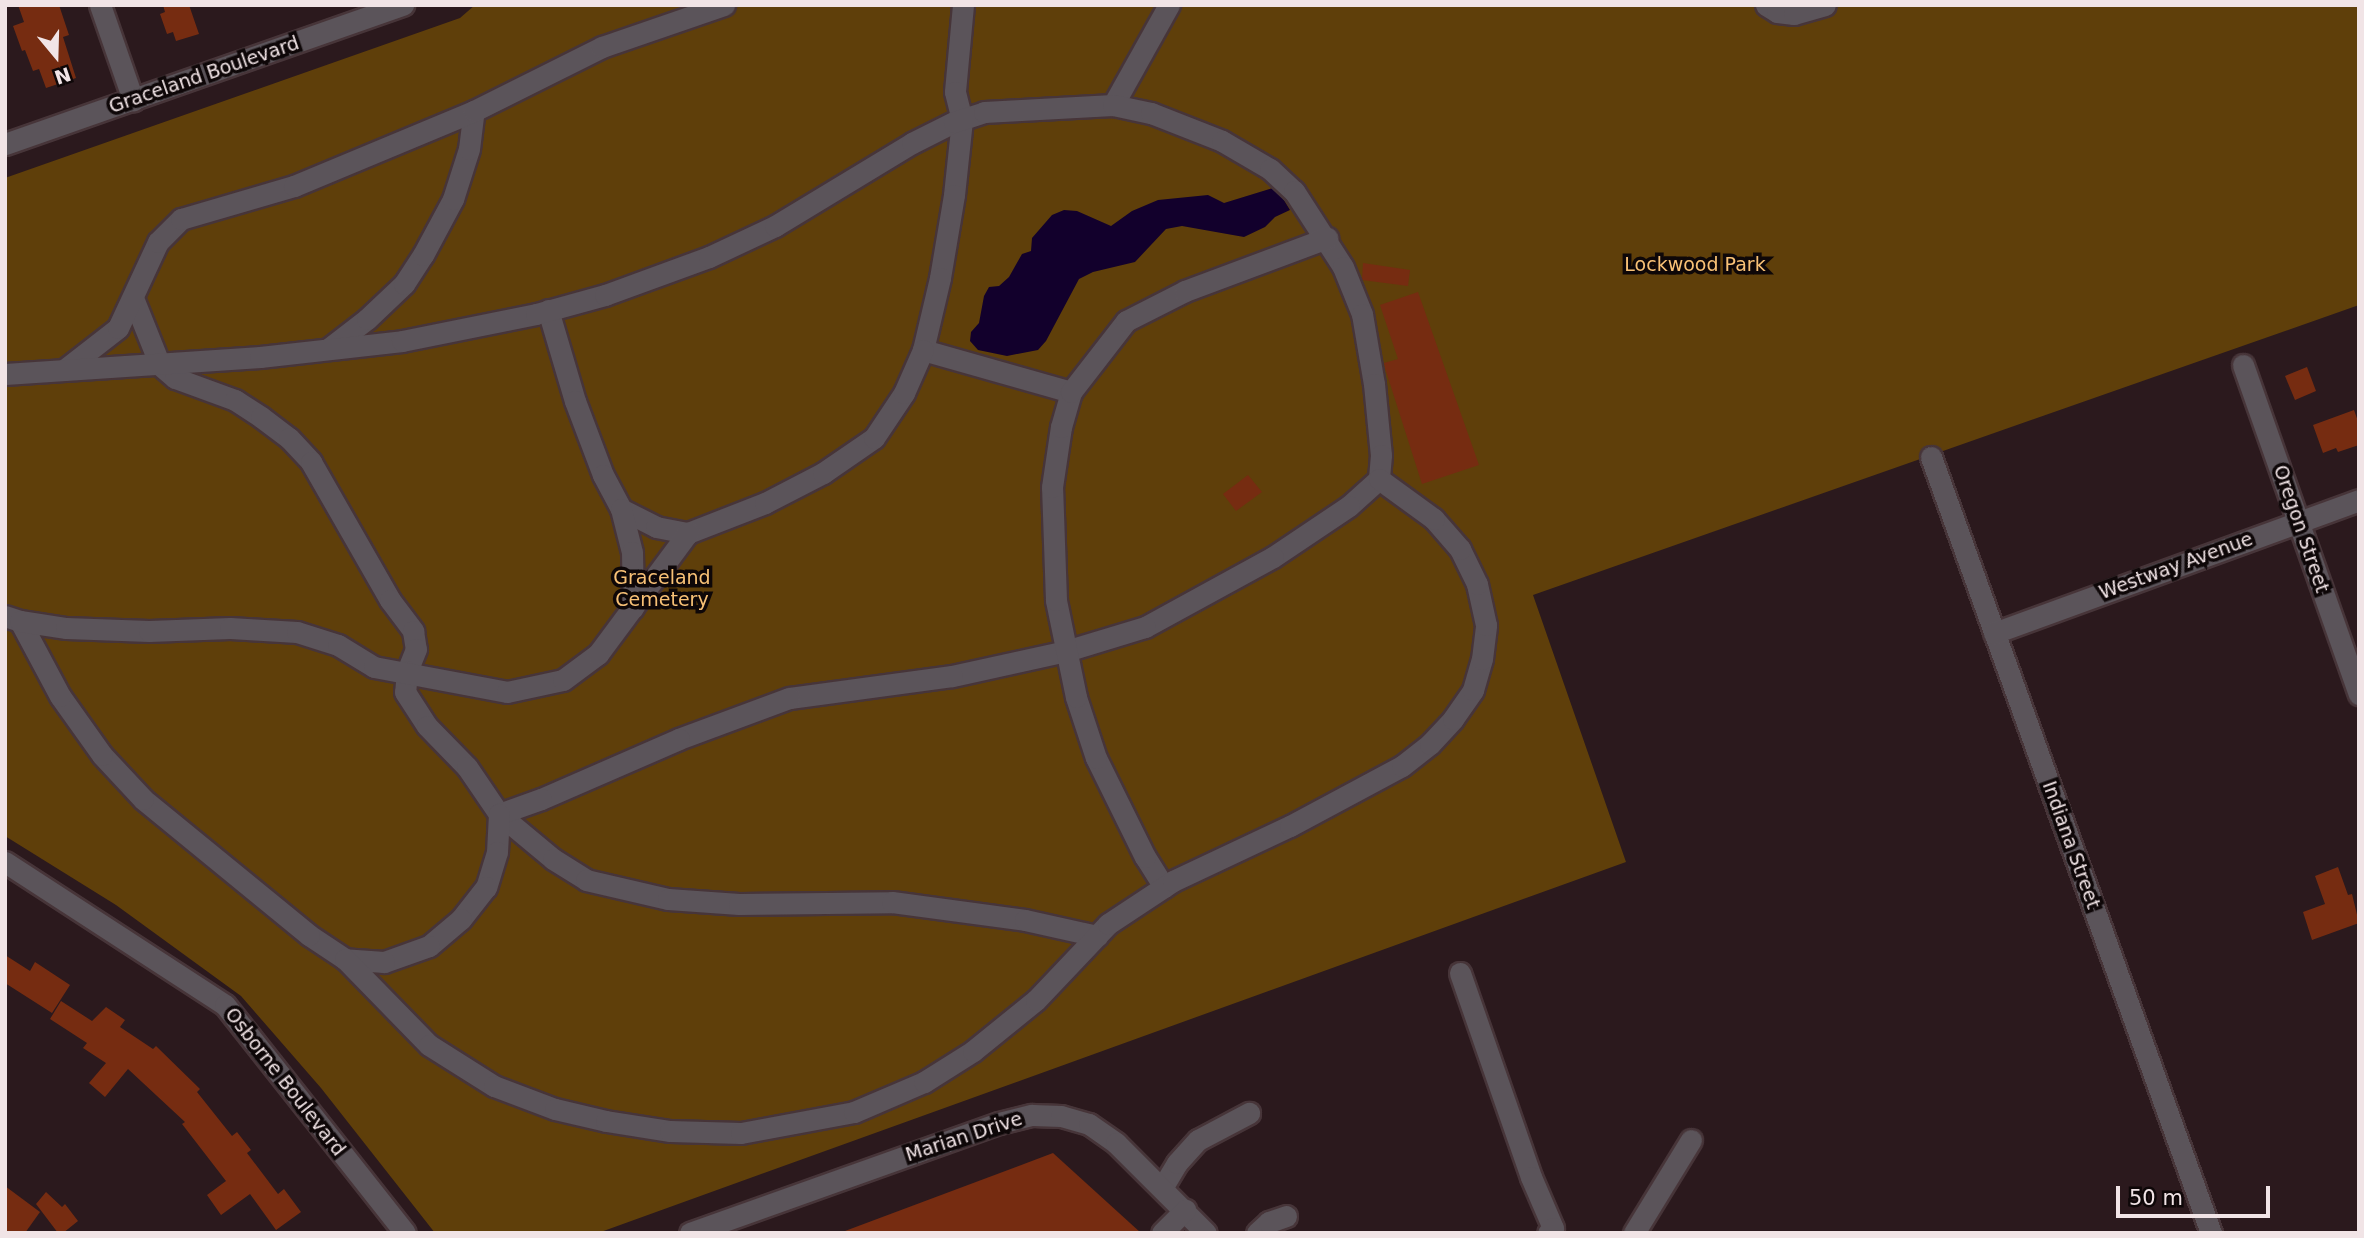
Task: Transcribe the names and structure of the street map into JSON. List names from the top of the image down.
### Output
{
  "streets": {
    "street": [
      "Graceland Boulevard",
      "Oregon Street",
      "Westway Avenue",
      "Indiana Street",
      "Osborne Boulevard",
      "Marian Drive"
    ]
  },
  "crossings": [
    ["Oregon Street", "Westway Avenue"],
    ["Westway Avenue", "Indiana Street"]
  ],
  "parks": ["Lockwood Park", "Graceland Cemetery"],
  "scale_bar": "50 m",
  "north": "bottom"
}
